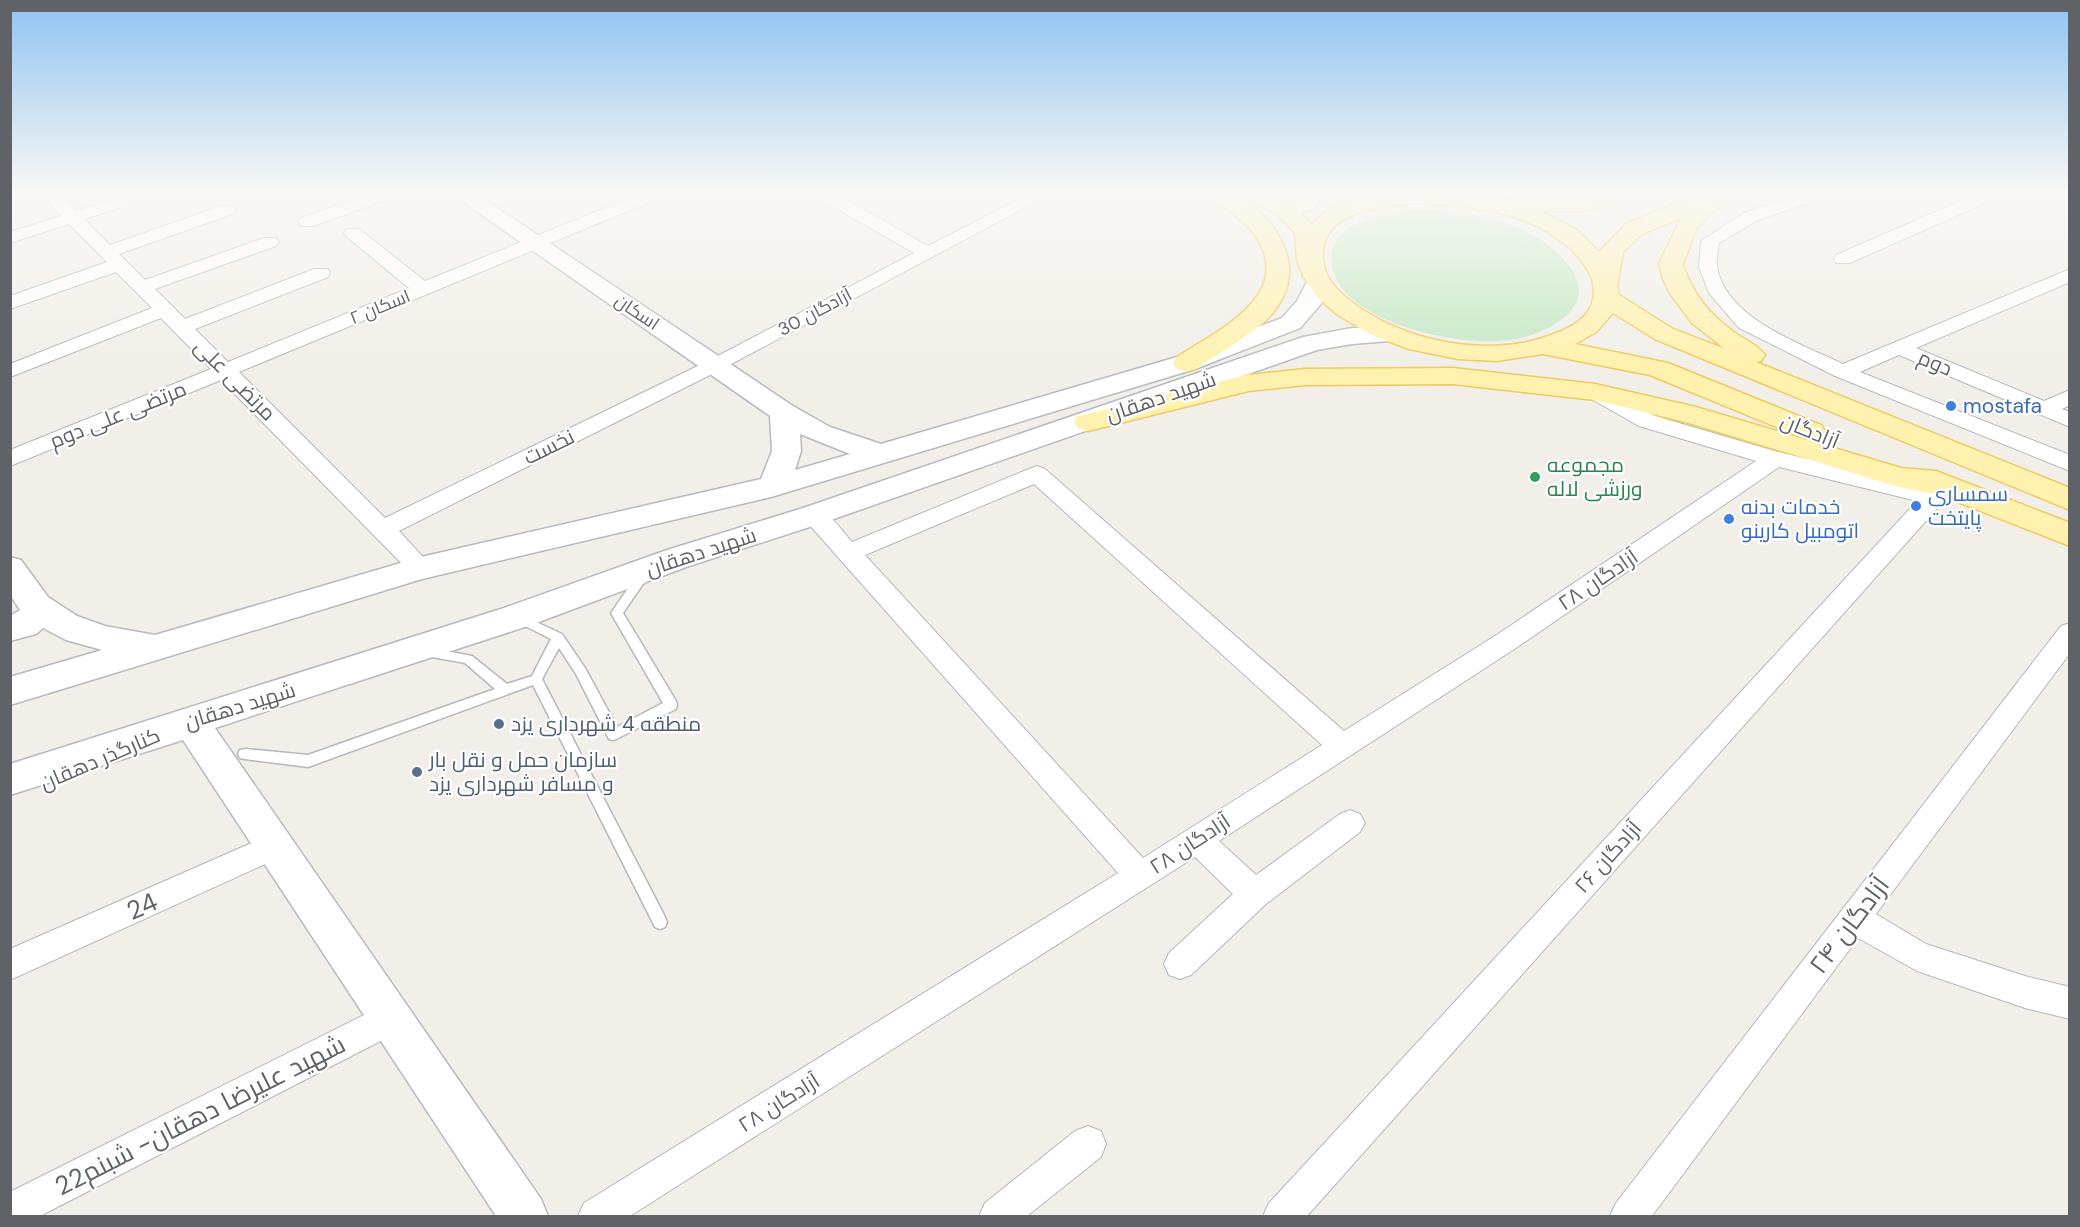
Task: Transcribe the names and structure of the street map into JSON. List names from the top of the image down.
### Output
{
  "streets": {
    "main road": [
      "اسکان",
      "شهید دهقان",
      "آزادگان",
      "کنارگذر دهقان"
    ],
    "street": [
      "اسکان ۲",
      "آزادگان 30",
      "دوم",
      "مرتضی علی",
      "مرتضی علی دوم",
      "نخست",
      "۲۸ آزادگان",
      "۲۶ آزادگان",
      "24",
      "۲۴ آزادگان",
      "شهید علیرضا دهقان- شبنم22"
    ]
  },
  "crossings": [
    ["اسکان ۲", "مرتضی علی"],
    ["اسکان ۲", "مرتضی علی دوم"],
    ["اسکان", "آزادگان 30"],
    ["اسکان", "شهید دهقان"],
    ["اسکان", "نخست"],
    ["آزادگان 30", "نخست"],
    ["مرتضی علی", "شهید دهقان"],
    ["مرتضی علی", "مرتضی علی دوم"],
    ["مرتضی علی", "نخست"],
    ["شهید دهقان", "کنارگذر دهقان"],
    ["آزادگان", "۲۶ آزادگان"]
  ],
  "places": [
    "mostafa",
    "مجموعه ورزشی لاله",
    "سمساری پایتخت",
    "خدمات بدنه اتومبیل کارینو",
    "منطقه 4 شهرداری یزد",
    "سازمان حمل و نقل بار و مسافر شهرداری یزد"
  ]
}
